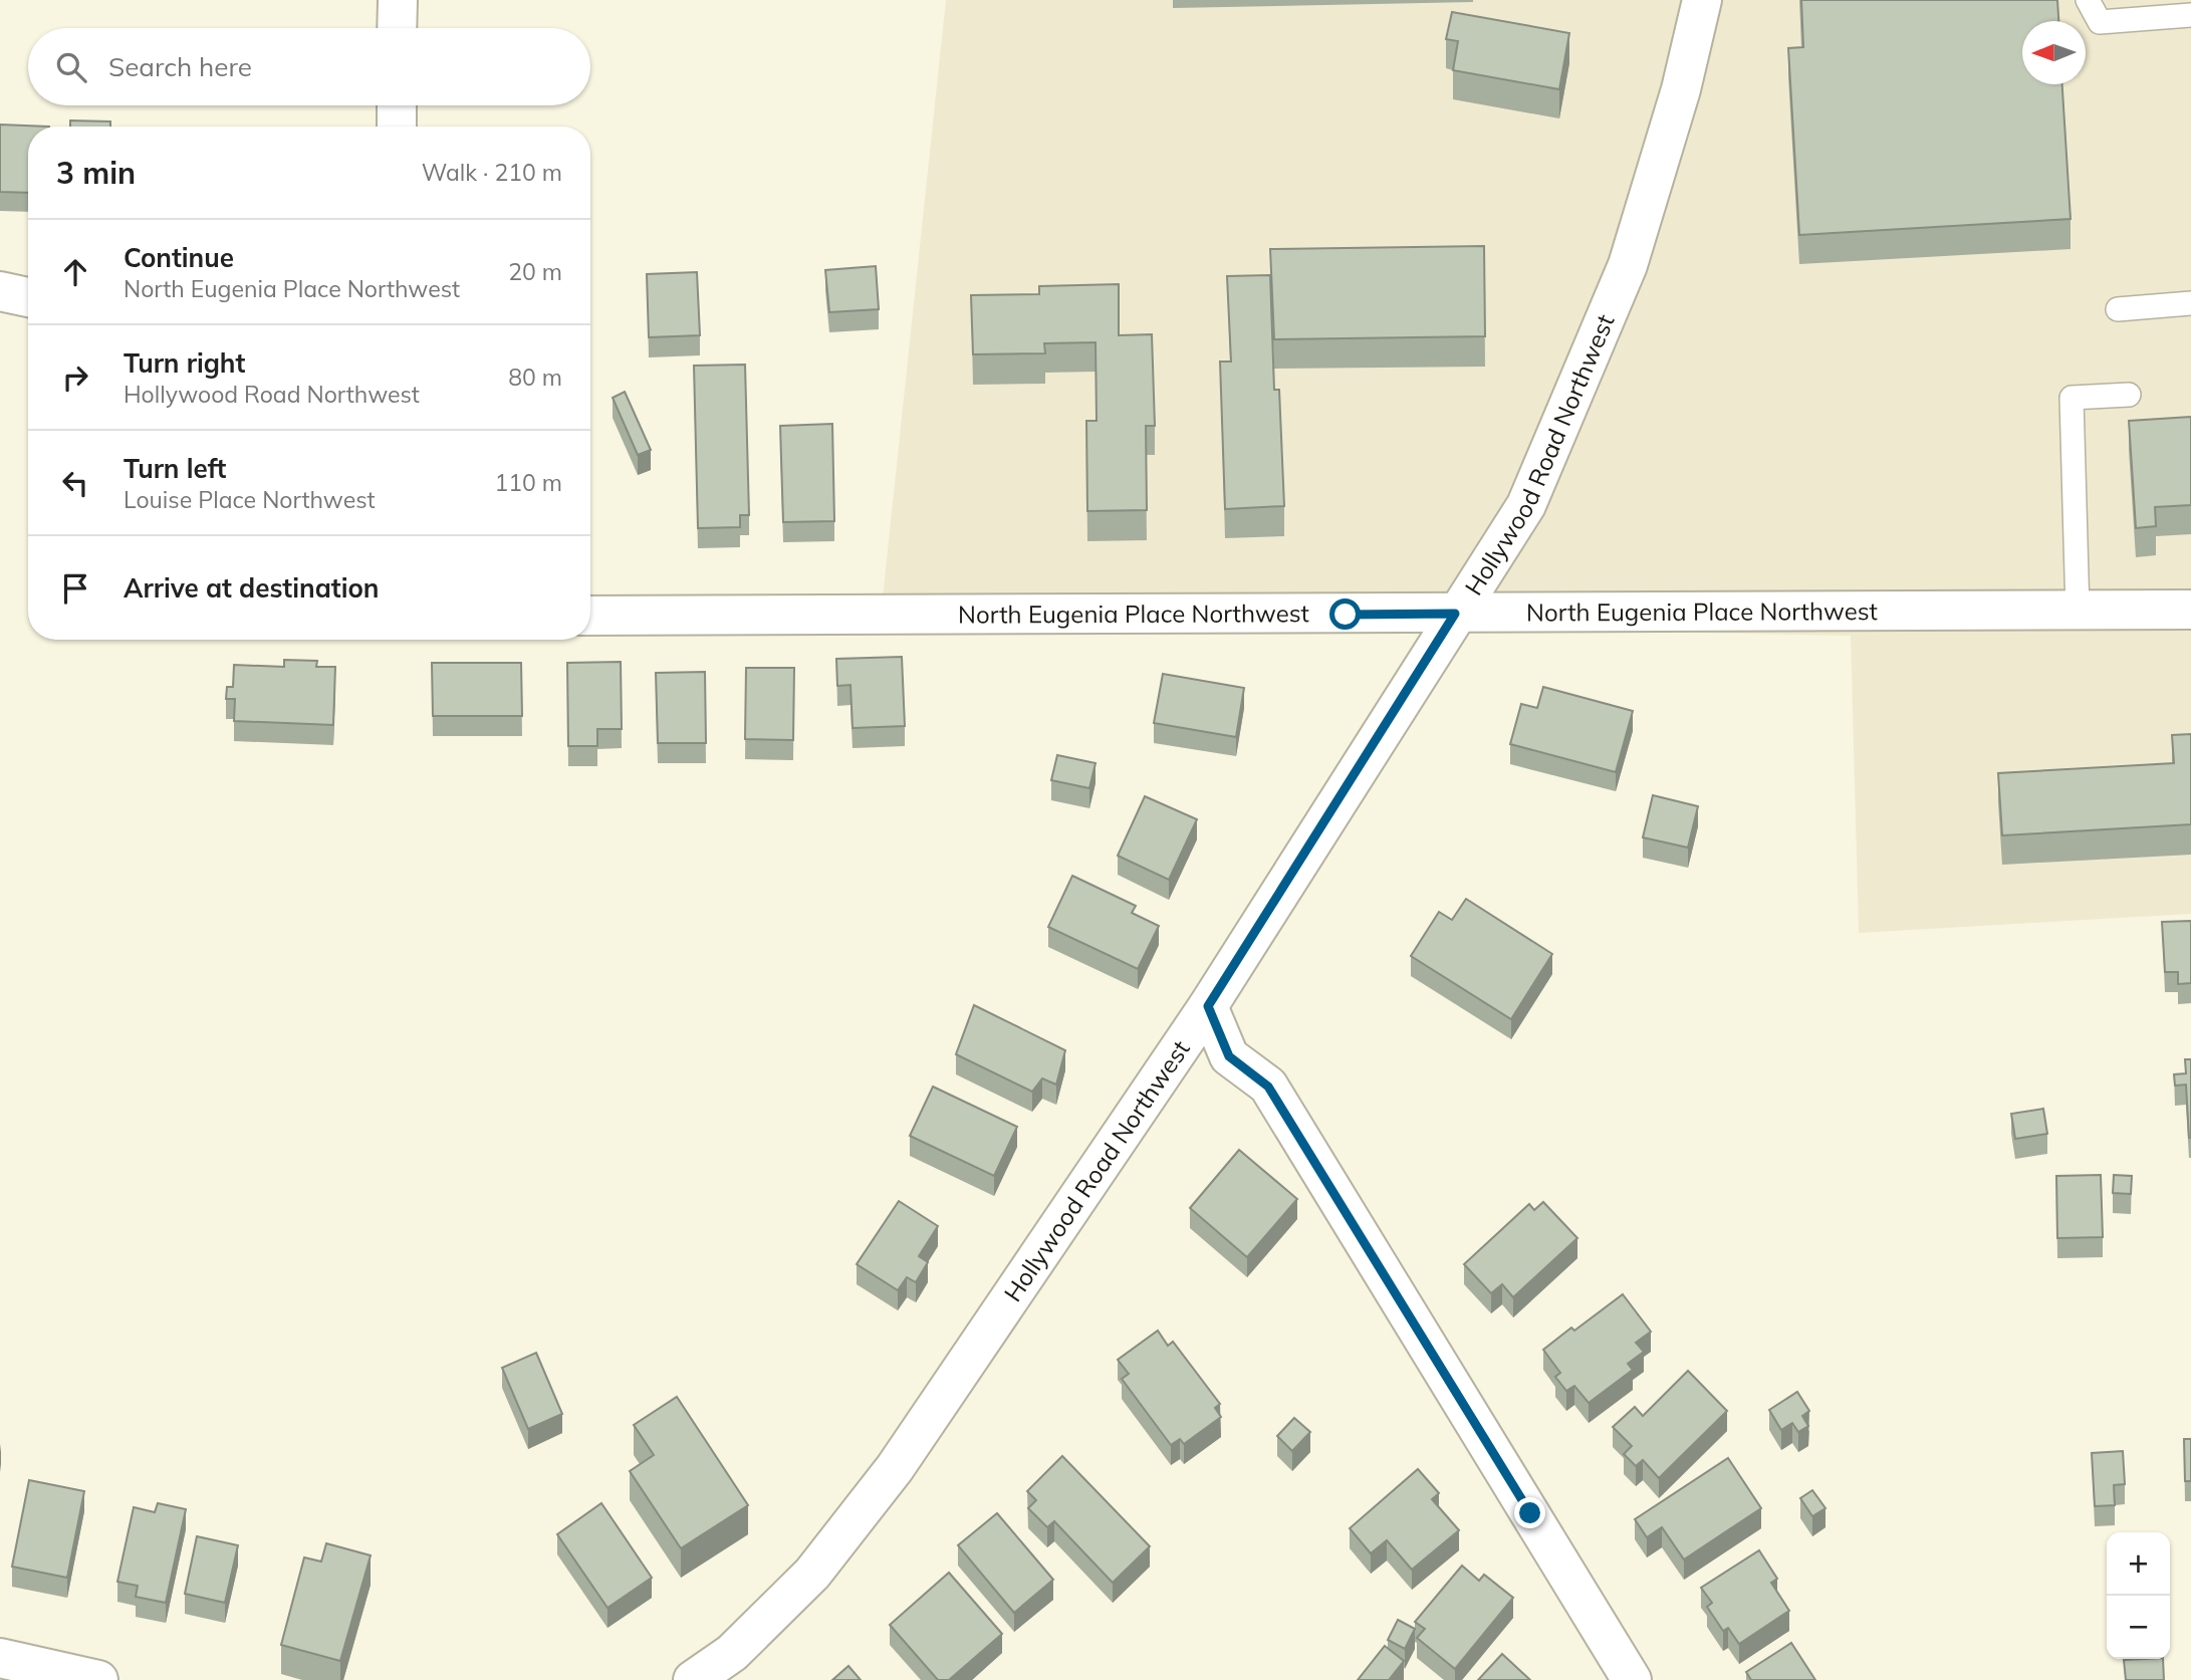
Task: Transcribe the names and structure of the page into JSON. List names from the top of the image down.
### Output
{
  "streets": {
    "street": ["Hollywood Road Northwest", "North Eugenia Place Northwest"]
  },
  "crossings": [
    ["Hollywood Road Northwest", "North Eugenia Place Northwest"]
  ],
  "north": "left",
  "page": {
    "search": "Search here",
    "heading": ["3 min", "Walk · 210 m"],
    "list": [
      ["Continue", "North Eugenia Place Northwest", "20 m"],
      ["Turn right", "Hollywood Road Northwest", "80 m"],
      ["Turn left", "Louise Place Northwest", "110 m"],
      "Arrive at destination"
    ],
    "map_buttons": ["+", "−"]
  }
}
